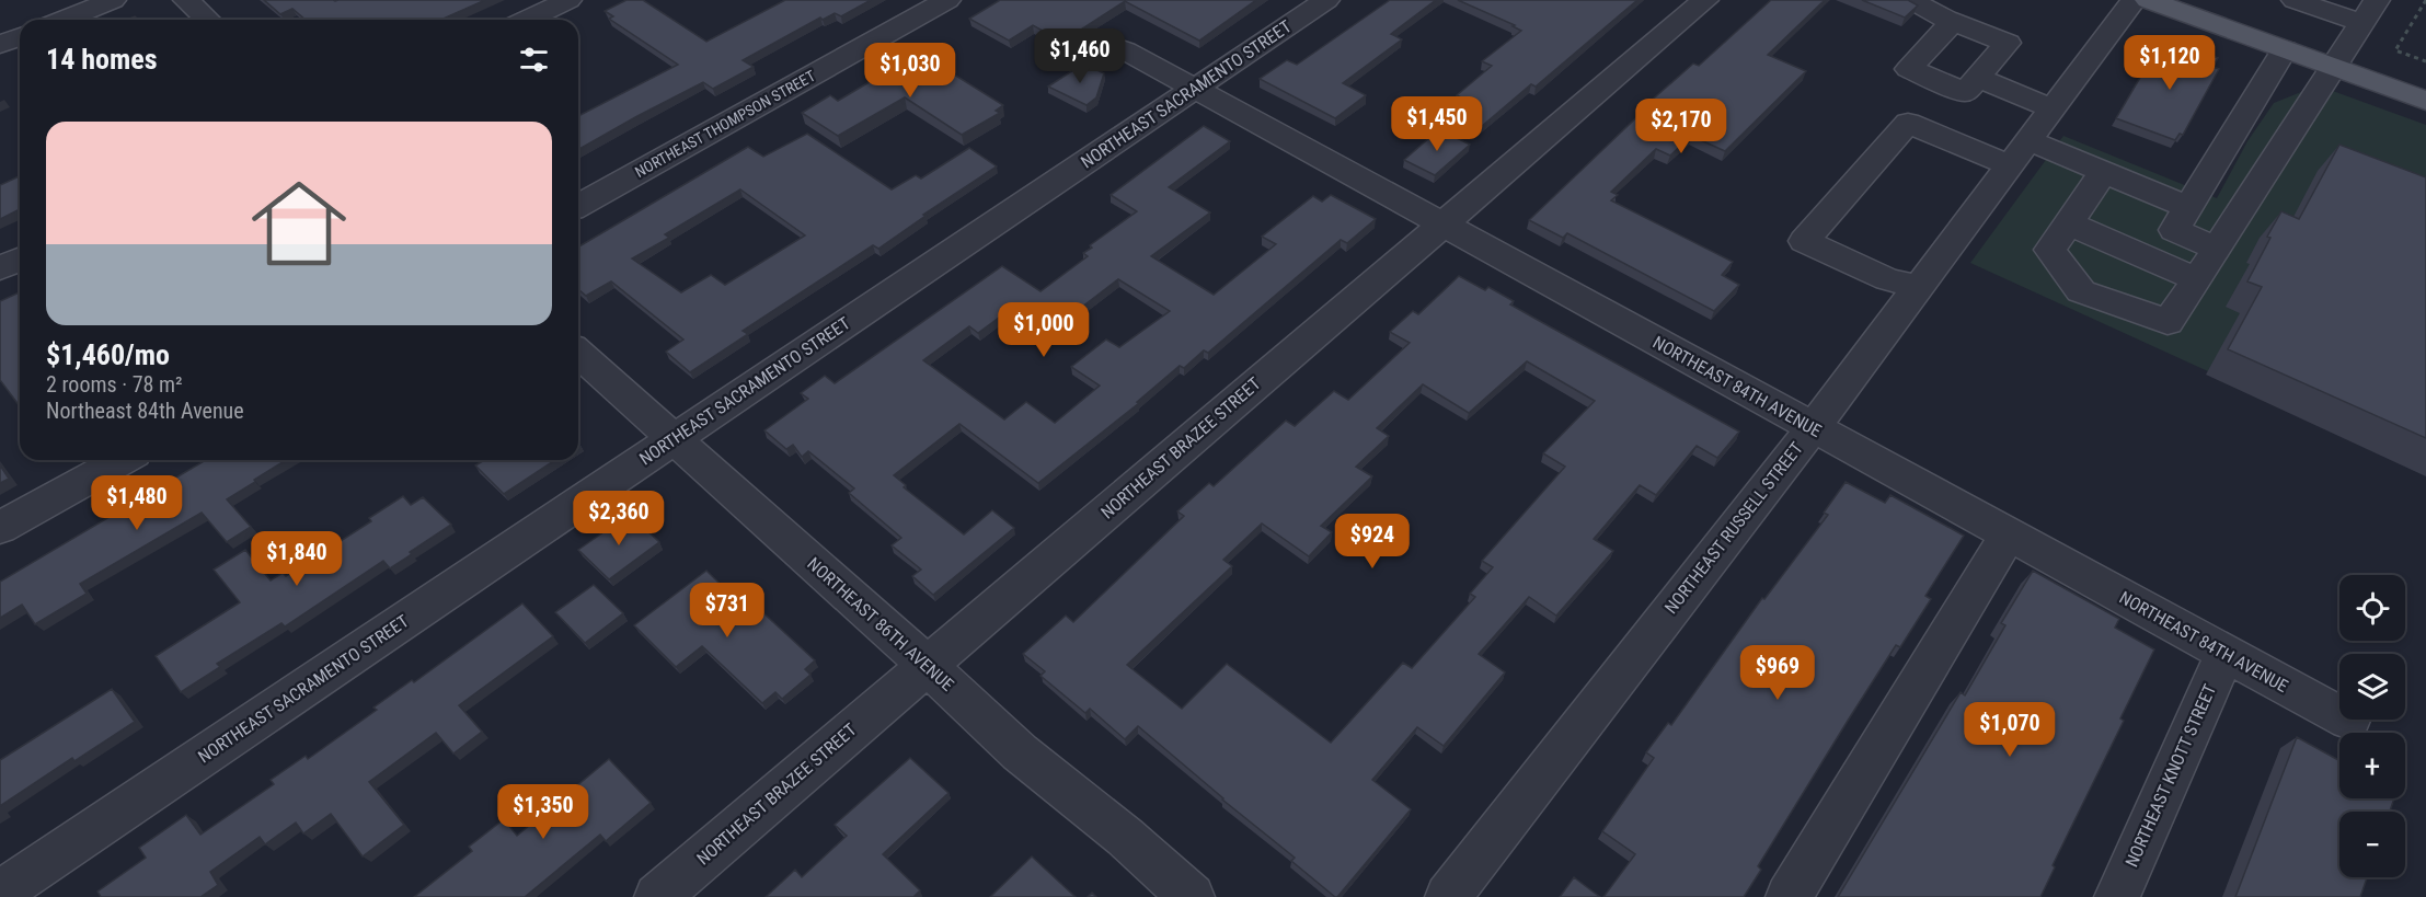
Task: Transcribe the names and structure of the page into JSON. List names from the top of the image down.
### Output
{
  "streets": {
    "street": [
      "NORTHEAST SACRAMENTO STREET",
      "NORTHEAST THOMPSON STREET",
      "NORTHEAST 84TH AVENUE",
      "NORTHEAST BRAZEE STREET",
      "NORTHEAST RUSSELL STREET",
      "NORTHEAST 86TH AVENUE",
      "NORTHEAST KNOTT STREET"
    ]
  },
  "crossings": [
    ["NORTHEAST SACRAMENTO STREET", "NORTHEAST 84TH AVENUE"],
    ["NORTHEAST SACRAMENTO STREET", "NORTHEAST 86TH AVENUE"],
    ["NORTHEAST 84TH AVENUE", "NORTHEAST BRAZEE STREET"],
    ["NORTHEAST 84TH AVENUE", "NORTHEAST RUSSELL STREET"],
    ["NORTHEAST 84TH AVENUE", "NORTHEAST KNOTT STREET"],
    ["NORTHEAST BRAZEE STREET", "NORTHEAST 86TH AVENUE"]
  ],
  "page": {
    "heading": "14 homes",
    "price": [
      "$1,460",
      "$1,120",
      "$1,030",
      "$1,450",
      "$2,170",
      "$1,000",
      "$1,480",
      "$2,360",
      "$924",
      "$1,840",
      "$731",
      "$969",
      "$1,070",
      "$1,350"
    ],
    "list": [
      {
        "name": "$1,460/mo",
        "note": "2 rooms · 78 m² · Northeast 84th Avenue"
      }
    ],
    "map_buttons": ["+", "−"]
  }
}
